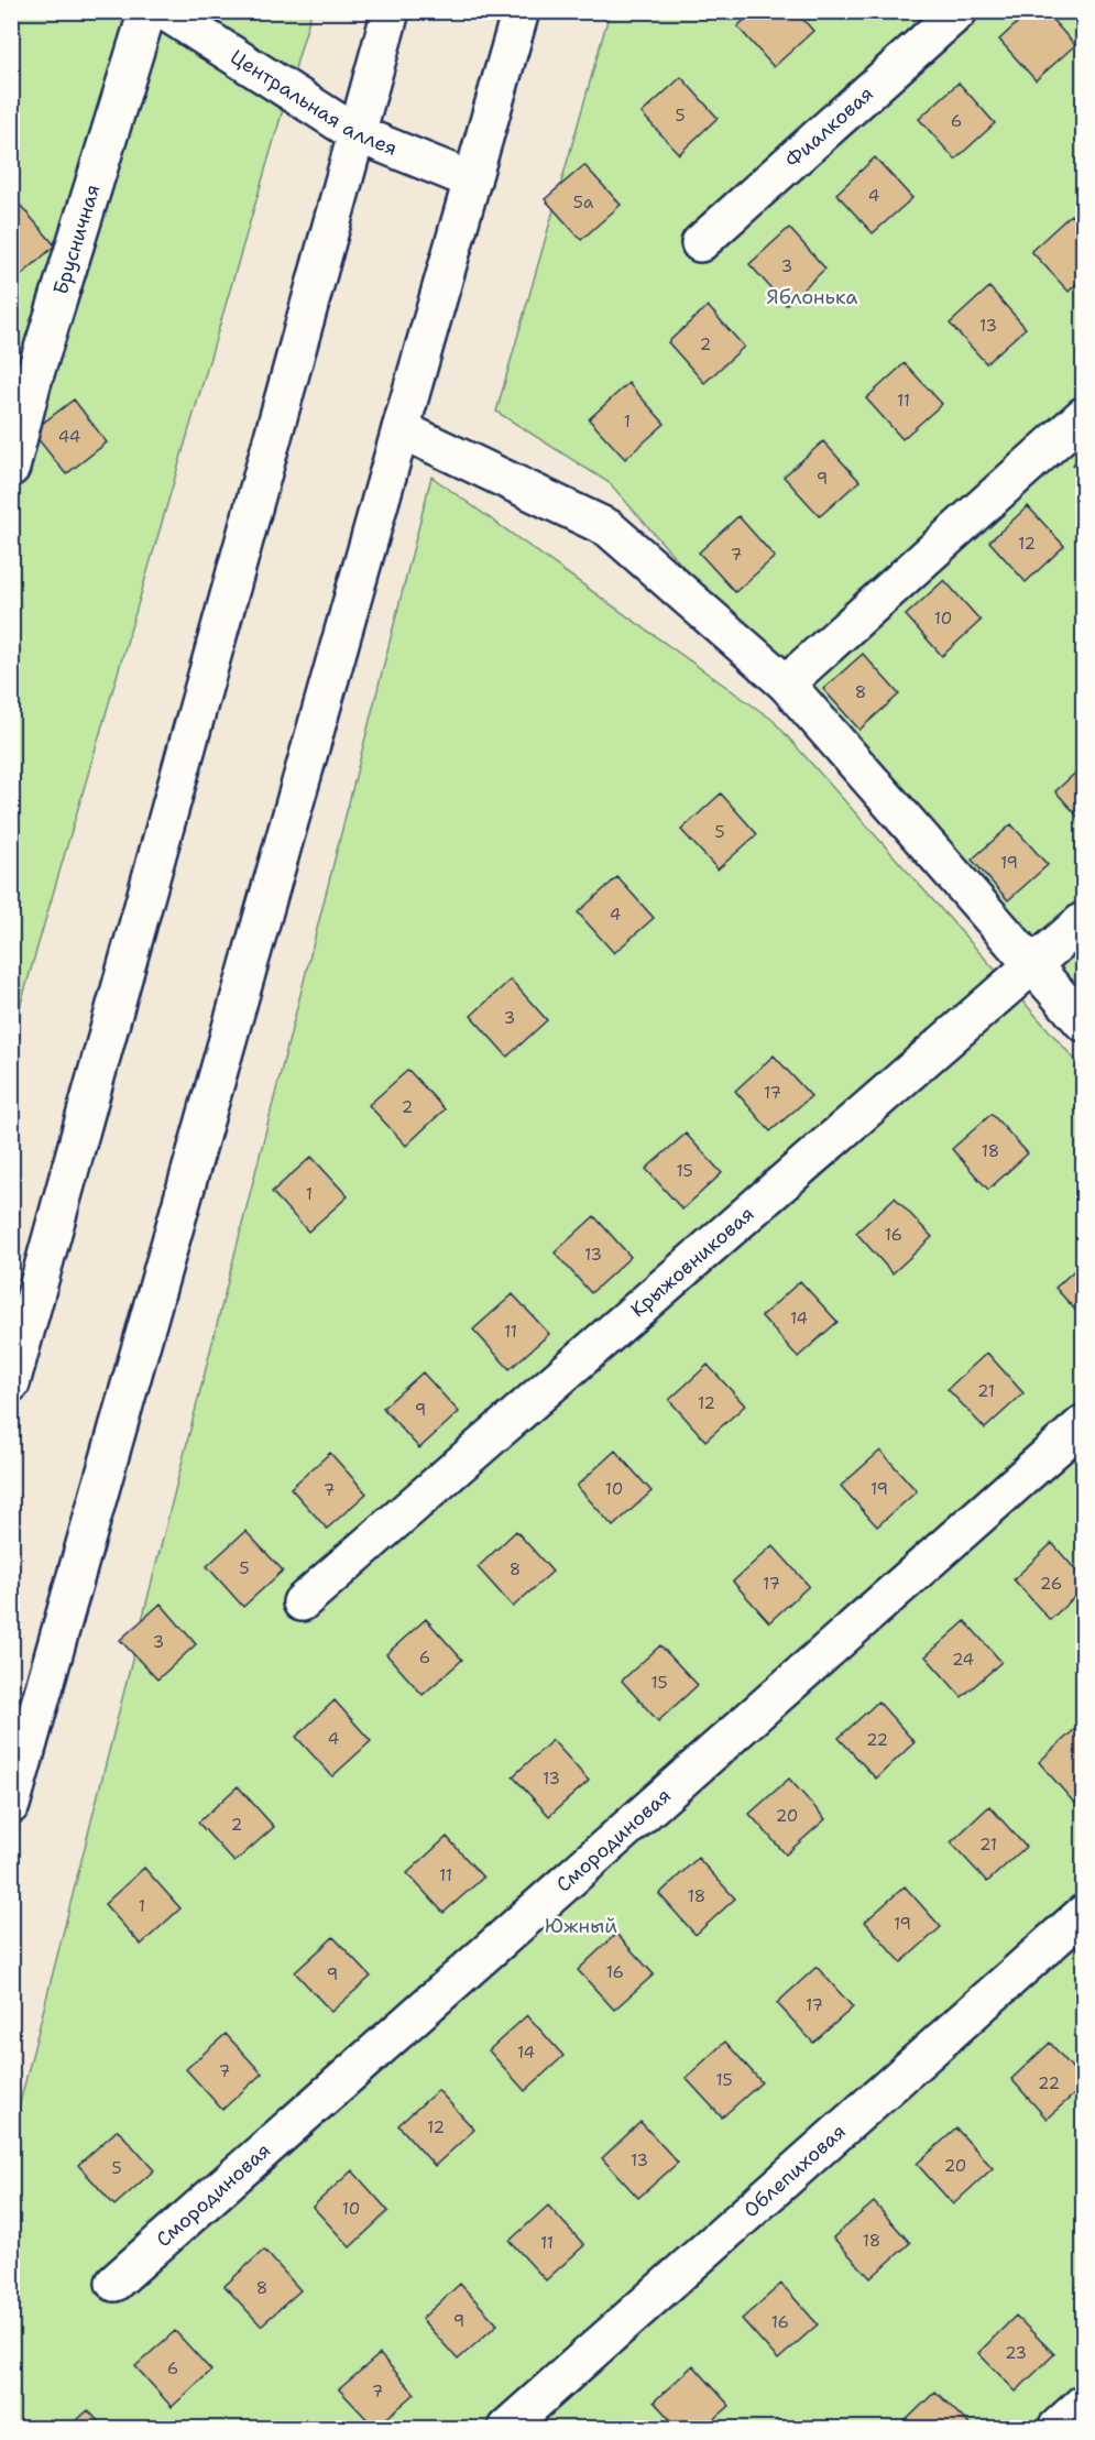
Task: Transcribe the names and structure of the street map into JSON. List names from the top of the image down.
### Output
{
  "streets": {
    "street": [
      "Центральная аллея",
      "Фиалковая",
      "Брусничная",
      "Крыжовниковая",
      "Смородиновая",
      "Облепиховая"
    ]
  },
  "parks": ["Яблонька", "Южный"],
  "house_numbers": [
    "5",
    "6",
    "4",
    "5а",
    "3",
    "13",
    "2",
    "11",
    "1",
    "44",
    "9",
    "12",
    "7",
    "10",
    "8",
    "5",
    "19",
    "4",
    "3",
    "17",
    "2",
    "18",
    "15",
    "1",
    "16",
    "13",
    "14",
    "11",
    "21",
    "12",
    "9",
    "10",
    "19",
    "7",
    "5",
    "8",
    "17",
    "26",
    "3",
    "6",
    "24",
    "15",
    "4",
    "22",
    "13",
    "20",
    "2",
    "21",
    "11",
    "18",
    "1",
    "19",
    "16",
    "9",
    "17",
    "14",
    "7",
    "15",
    "22",
    "12",
    "13",
    "20",
    "5",
    "10",
    "18",
    "11",
    "8",
    "9",
    "16",
    "23",
    "6",
    "7"
  ]
}
